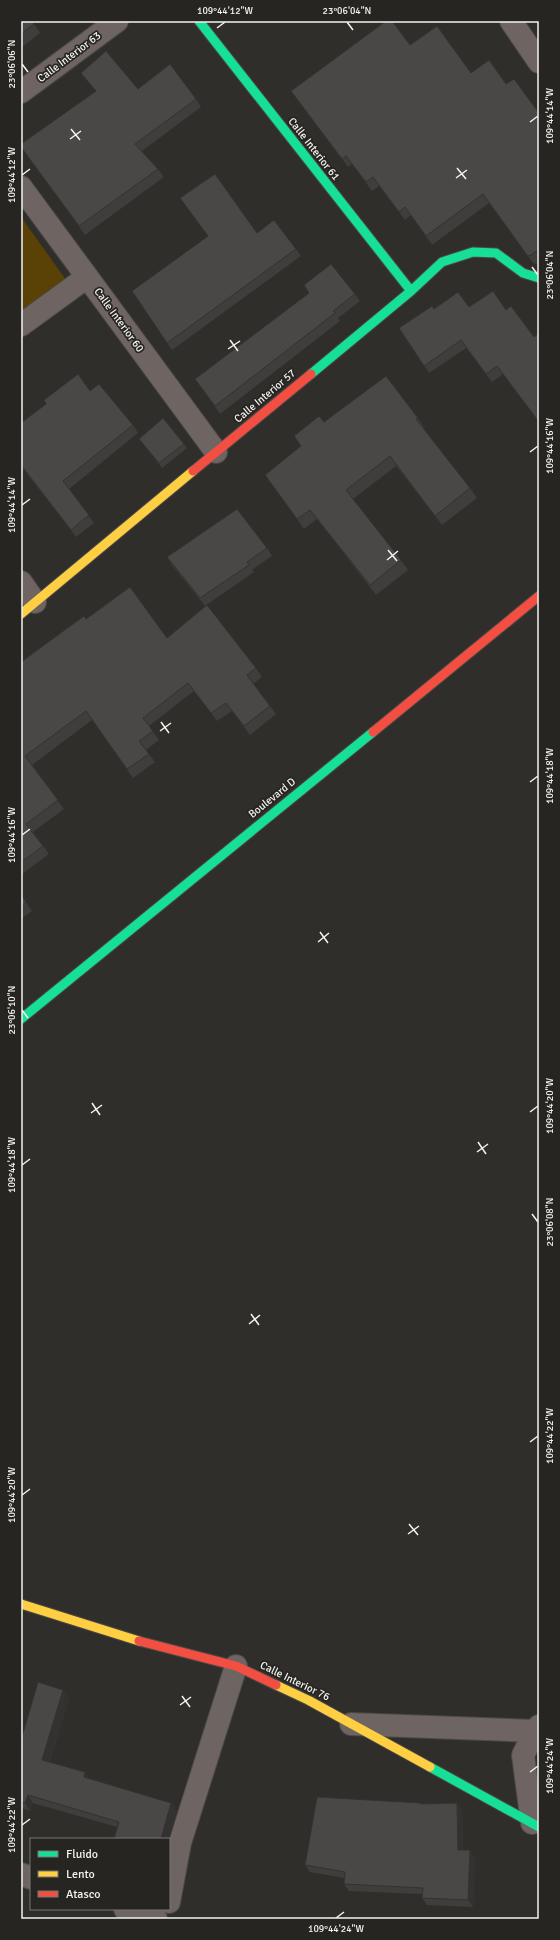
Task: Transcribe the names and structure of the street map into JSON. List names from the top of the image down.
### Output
{
  "streets": {
    "street": [
      "Calle Interior 63",
      "Calle Interior 61",
      "Calle Interior 60",
      "Calle Interior 57",
      "Boulevard D",
      "Calle Interior 76"
    ]
  },
  "crossings": [
    ["Calle Interior 61", "Calle Interior 57"],
    ["Calle Interior 60", "Calle Interior 57"]
  ],
  "legend": ["Fluido", "Lento", "Atasco"],
  "coordinates": [
    "109°44'12\"W",
    "23°06'04\"N",
    "23°06'06\"N",
    "109°44'14\"W",
    "109°44'16\"W",
    "109°44'18\"W",
    "23°06'10\"N",
    "109°44'20\"W",
    "23°06'08\"N",
    "109°44'22\"W",
    "109°44'24\"W"
  ]
}
